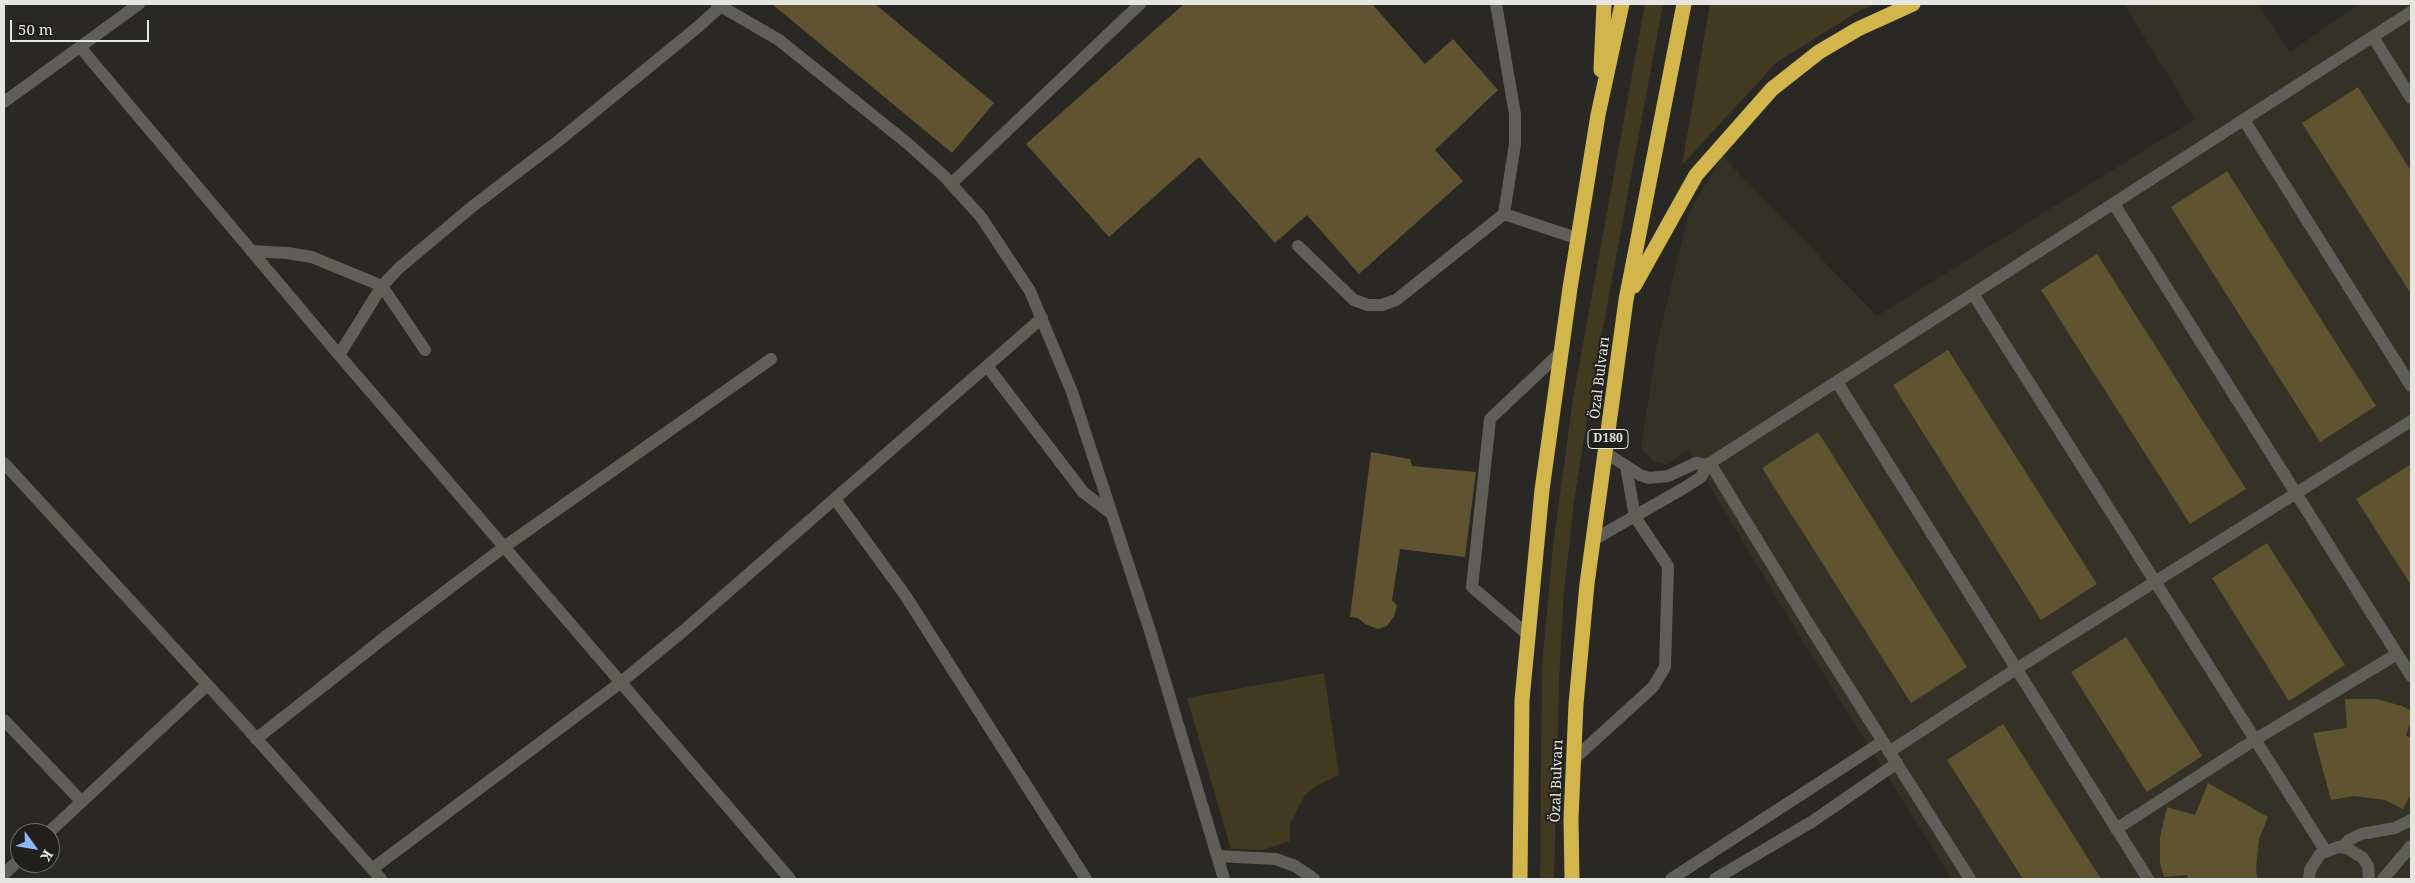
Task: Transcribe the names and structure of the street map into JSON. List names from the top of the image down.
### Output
{
  "streets": {
    "highway": ["Özal Bulvarı", "D180"]
  },
  "scale_bar": "50 m",
  "north": "bottom right"
}
